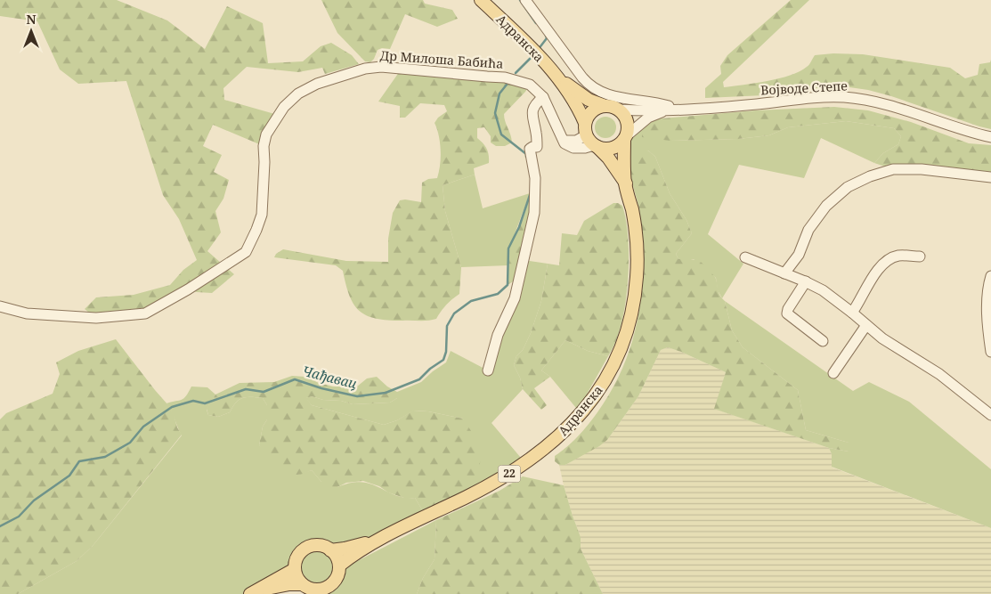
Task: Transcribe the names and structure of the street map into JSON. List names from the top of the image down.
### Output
{
  "streets": {
    "main road": ["Адранска", "22"],
    "street": ["Др Милоша Бабића", "Војводе Степе"]
  },
  "crossings": [
    ["Адранска", "Др Милоша Бабића"],
    ["Адранска", "Војводе Степе"],
    ["Адранска", "22"],
    ["Др Милоша Бабића", "Војводе Степе"],
    ["Др Милоша Бабића", "22"],
    ["Војводе Степе", "22"]
  ],
  "water": ["Чађавац"],
  "north": "top"
}
